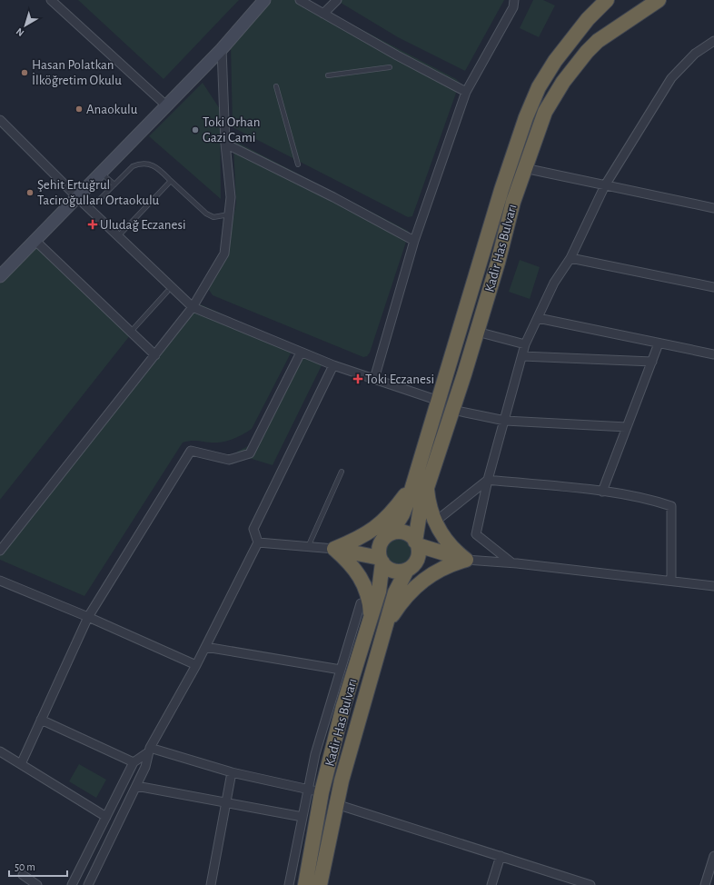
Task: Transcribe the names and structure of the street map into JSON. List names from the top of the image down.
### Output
{
  "streets": {
    "highway": ["Kadir Has Bulvarı"]
  },
  "places": {
    "other": [
      "Hasan Polatkan İlköğretim Okulu",
      "Anaokulu",
      "Toki Orhan Gazi Cami",
      "Şehit Ertuğrul Taciroğulları Ortaokulu"
    ],
    "health": ["Uludağ Eczanesi", "Toki Eczanesi"]
  },
  "scale_bar": "50 m",
  "north": "bottom left"
}
